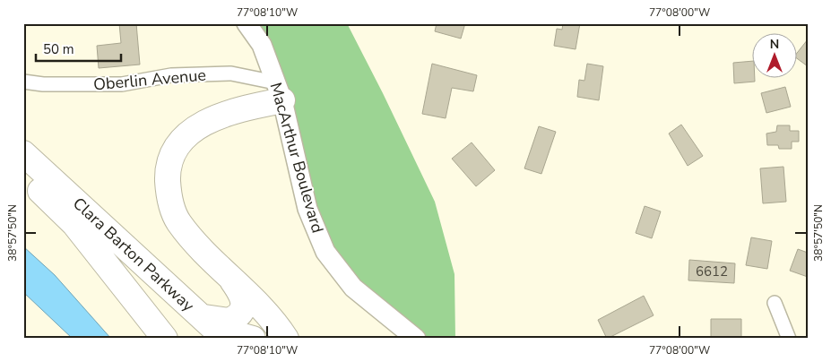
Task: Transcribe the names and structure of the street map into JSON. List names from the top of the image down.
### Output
{
  "streets": {
    "highway": ["Clara Barton Parkway"],
    "main road": ["MacArthur Boulevard"],
    "street": ["Oberlin Avenue"]
  },
  "crossings": [
    ["Oberlin Avenue", "MacArthur Boulevard"]
  ],
  "house_numbers": ["6612"],
  "scale_bar": "50 m",
  "north": "top",
  "coordinates": ["77°08'10\"W", "77°08'00\"W", "38°57'50\"N"]
}
